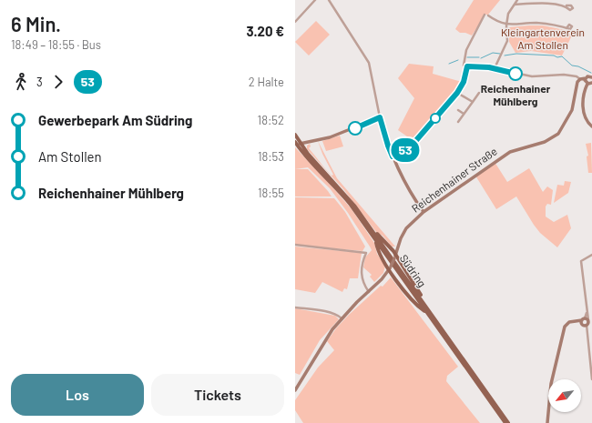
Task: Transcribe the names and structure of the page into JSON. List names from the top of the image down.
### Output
{
  "streets": {
    "main road": ["Reichenhainer Straße", "Südring"]
  },
  "parks": ["Kleingartenverein Am Stollen"],
  "places": ["Reichenhainer Mühlberg"],
  "lines": ["bus line 53"],
  "north": "bottom left",
  "page": {
    "heading": ["6 Min.", "18:49 – 18:55 · Bus", "3.20 €"],
    "on_map": "53",
    "legs": ["3", "53", "2 Halte"],
    "list": [
      {
        "name": "Gewerbepark Am Südring",
        "value": "18:52"
      },
      {
        "name": "Am Stollen",
        "value": "18:53"
      },
      {
        "name": "Reichenhainer Mühlberg",
        "value": "18:55"
      }
    ],
    "buttons": ["Los", "Tickets"]
  }
}
